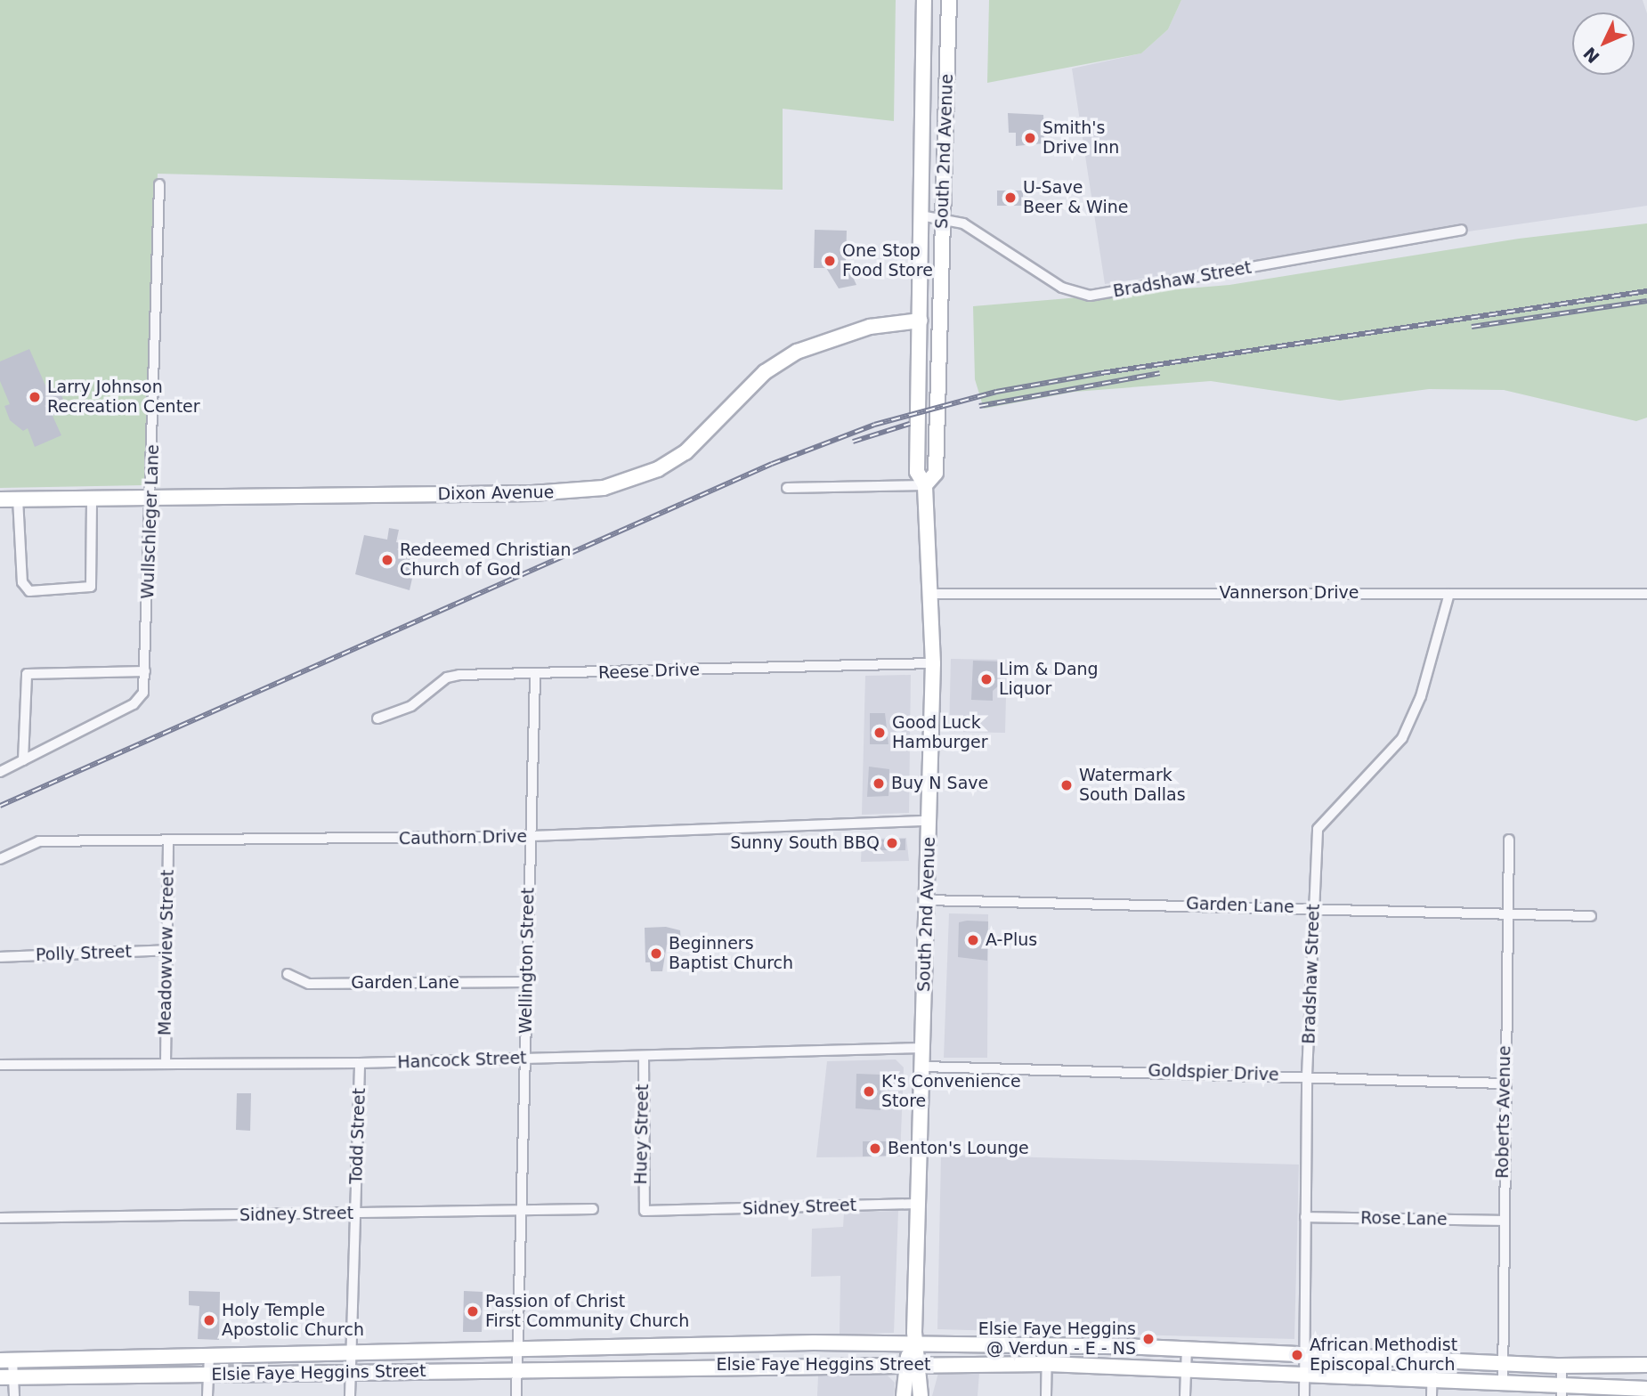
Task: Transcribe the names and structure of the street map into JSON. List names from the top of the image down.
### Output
{
  "streets": {
    "main road": ["South 2nd Avenue", "Dixon Avenue", "Elsie Faye Heggins Street"],
    "street": [
      "Bradshaw Street",
      "Wullschleger Lane",
      "Vannerson Drive",
      "Reese Drive",
      "Cauthorn Drive",
      "Garden Lane",
      "Meadowview Street",
      "Polly Street",
      "Wellington Street",
      "Hancock Street",
      "Goldspier Drive",
      "Roberts Avenue",
      "Huey Street",
      "Todd Street",
      "Sidney Street",
      "Rose Lane"
    ]
  },
  "crossings": [
    ["South 2nd Avenue", "Bradshaw Street"],
    ["South 2nd Avenue", "Dixon Avenue"],
    ["South 2nd Avenue", "Vannerson Drive"],
    ["South 2nd Avenue", "Reese Drive"],
    ["South 2nd Avenue", "Cauthorn Drive"],
    ["South 2nd Avenue", "Garden Lane"],
    ["South 2nd Avenue", "Hancock Street"],
    ["South 2nd Avenue", "Goldspier Drive"],
    ["South 2nd Avenue", "Sidney Street"],
    ["South 2nd Avenue", "Elsie Faye Heggins Street"],
    ["Bradshaw Street", "Vannerson Drive"],
    ["Bradshaw Street", "Garden Lane"],
    ["Bradshaw Street", "Goldspier Drive"],
    ["Bradshaw Street", "Rose Lane"],
    ["Bradshaw Street", "Elsie Faye Heggins Street"],
    ["Dixon Avenue", "Wullschleger Lane"],
    ["Reese Drive", "Wellington Street"],
    ["Cauthorn Drive", "Meadowview Street"],
    ["Cauthorn Drive", "Wellington Street"],
    ["Garden Lane", "Wellington Street"],
    ["Garden Lane", "Roberts Avenue"],
    ["Meadowview Street", "Polly Street"],
    ["Meadowview Street", "Hancock Street"],
    ["Wellington Street", "Hancock Street"],
    ["Wellington Street", "Sidney Street"],
    ["Wellington Street", "Elsie Faye Heggins Street"],
    ["Hancock Street", "Huey Street"],
    ["Hancock Street", "Todd Street"],
    ["Goldspier Drive", "Roberts Avenue"],
    ["Roberts Avenue", "Rose Lane"],
    ["Roberts Avenue", "Elsie Faye Heggins Street"],
    ["Huey Street", "Sidney Street"],
    ["Todd Street", "Sidney Street"],
    ["Todd Street", "Elsie Faye Heggins Street"]
  ],
  "places": [
    "Smith's Drive Inn",
    "U-Save Beer & Wine",
    "One Stop Food Store",
    "Larry Johnson Recreation Center",
    "Redeemed Christian Church of God",
    "Lim & Dang Liquor",
    "Good Luck Hamburger",
    "Buy N Save",
    "Watermark South Dallas",
    "Sunny South BBQ",
    "A-Plus",
    "Beginners Baptist Church",
    "K's Convenience Store",
    "Benton's Lounge",
    "Passion of Christ First Community Church",
    "Holy Temple Apostolic Church",
    "Elsie Faye Heggins @ Verdun - E - NS",
    "African Methodist Episcopal Church"
  ],
  "north": "bottom left"
}
